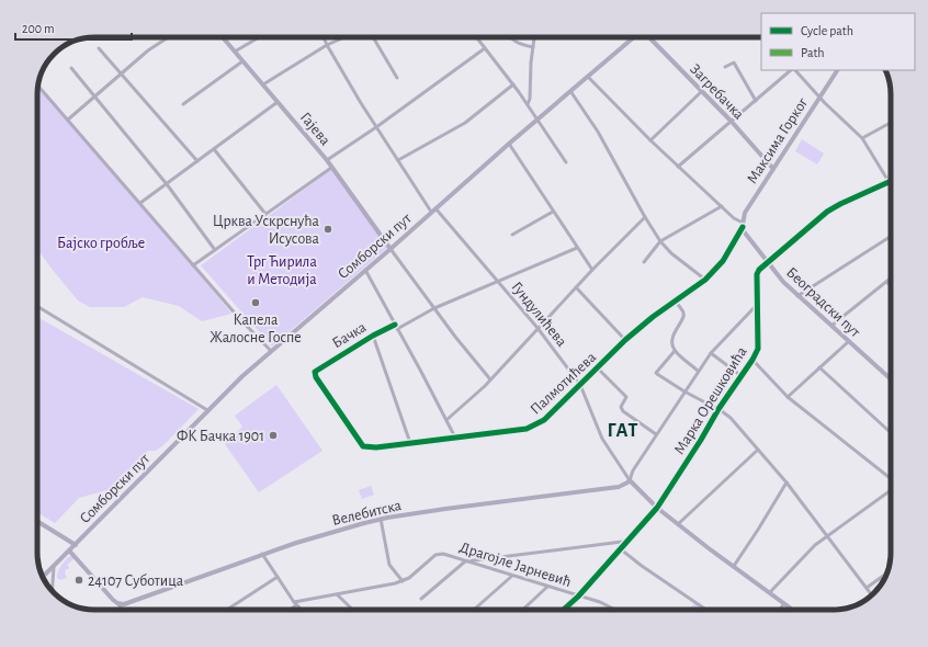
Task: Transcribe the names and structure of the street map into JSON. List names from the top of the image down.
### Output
{
  "streets": {
    "main road": [
      "Загребачка",
      "Гајева",
      "Максима Горког",
      "Сомборски пут",
      "Београдски пут",
      "Гундулићева",
      "Велебитска"
    ],
    "street": [
      "Бачка",
      "Палмотићева",
      "Марка Орешковића",
      "Драгојле Јарневић"
    ]
  },
  "crossings": [
    ["Загребачка", "Максима Горког"],
    ["Гајева", "Сомборски пут"],
    ["Максима Горког", "Београдски пут"],
    ["Максима Горког", "Палмотићева"],
    ["Сомборски пут", "Гундулићева"],
    ["Београдски пут", "Палмотићева"],
    ["Београдски пут", "Марка Орешковића"],
    ["Гундулићева", "Палмотићева"],
    ["Гундулићева", "Марка Орешковића"],
    ["Гундулићева", "Велебитска"],
    ["Бачка", "Палмотићева"],
    ["Марка Орешковића", "Драгојле Јарневић"]
  ],
  "districts": ["ГАТ"],
  "parks": ["Бајско гробље", "Трг Ћирила и Методија"],
  "places": [
    "Црква Ускрснућа Исусова",
    "Капела Жалосне Госпе",
    "ФК Бачка 1901",
    "24107 Суботица"
  ],
  "legend": ["Cycle path", "Path"],
  "scale_bar": "200 m"
}
